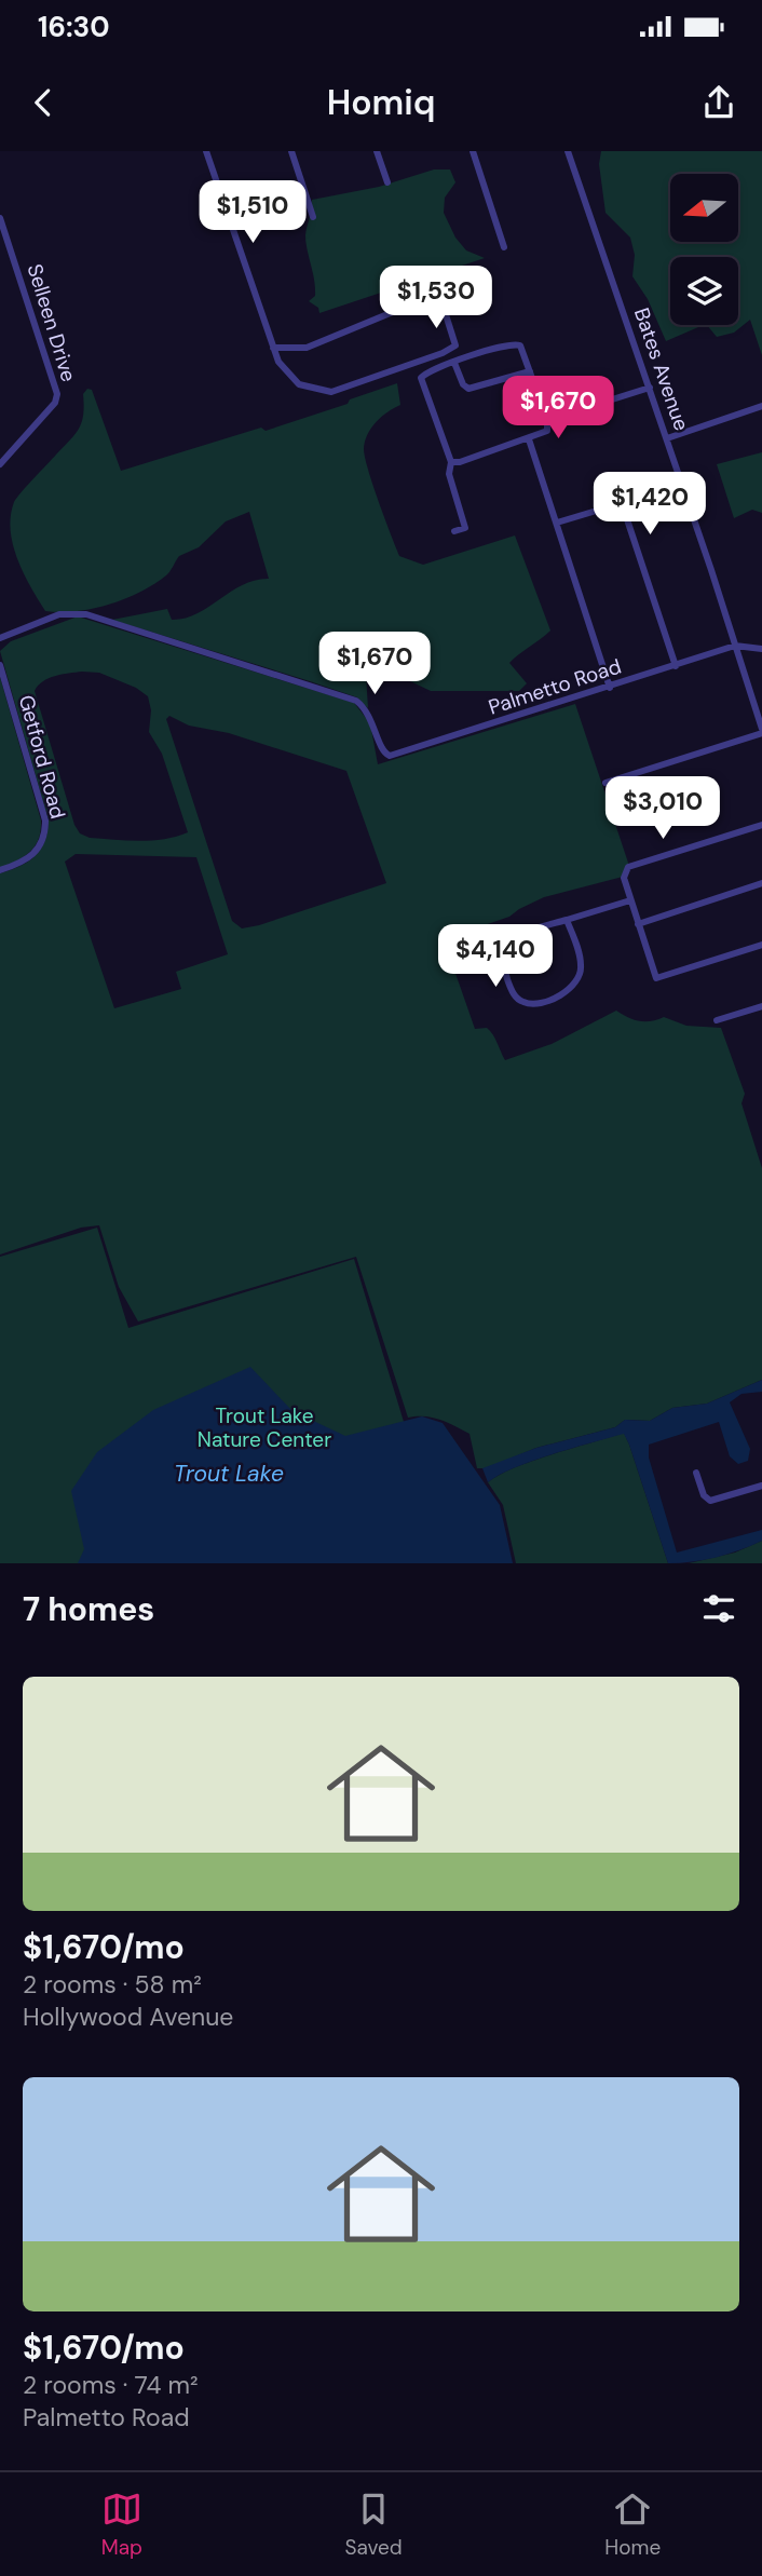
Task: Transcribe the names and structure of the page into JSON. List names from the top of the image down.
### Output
{
  "streets": {
    "street": [
      "Selleen Drive",
      "Bates Avenue",
      "Palmetto Road",
      "Getford Road"
    ]
  },
  "crossings": [
    ["Bates Avenue", "Palmetto Road"]
  ],
  "water": ["Trout Lake"],
  "parks": ["Trout Lake Nature Center"],
  "north": "left",
  "page": {
    "status": "16:30",
    "header": "Homiq",
    "price": [
      "$1,510",
      "$1,530",
      "$1,670",
      "$1,420",
      "$1,670",
      "$3,010",
      "$4,140"
    ],
    "heading": "7 homes",
    "list": [
      {
        "name": "$1,670/mo",
        "note": "2 rooms · 58 m² · Hollywood Avenue"
      },
      {
        "name": "$1,670/mo",
        "note": "2 rooms · 74 m² · Palmetto Road"
      }
    ],
    "tabs": ["Map", "Saved", "Home"]
  }
}
